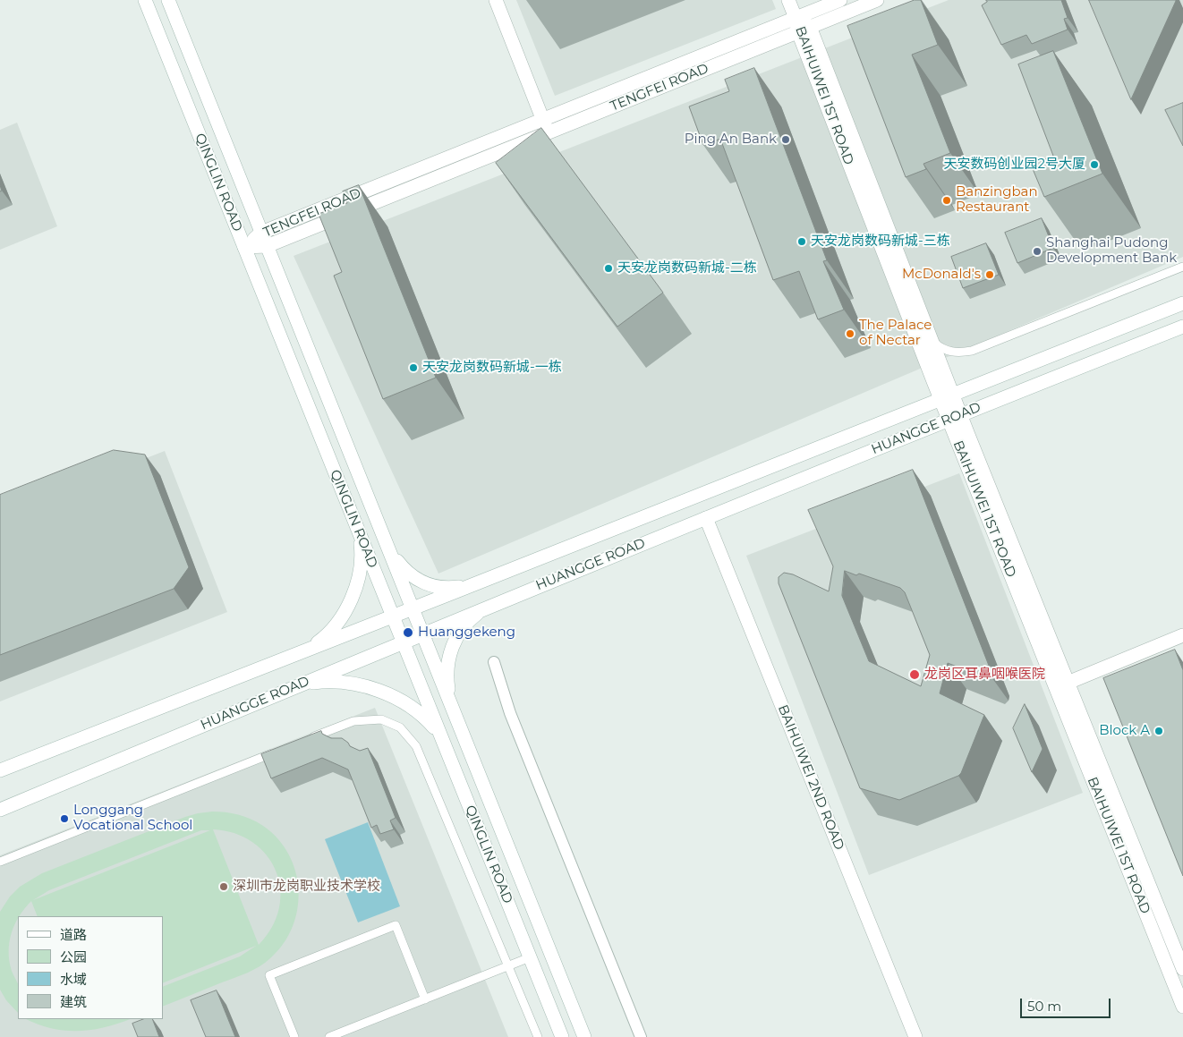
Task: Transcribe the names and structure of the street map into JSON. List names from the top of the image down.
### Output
{
  "streets": {
    "main road": [
      "TENGFEI ROAD",
      "BAIHUIWEI 1ST ROAD",
      "QINGLIN ROAD",
      "HUANGGE ROAD",
      "BAIHUIWEI 2ND ROAD"
    ]
  },
  "crossings": [
    ["TENGFEI ROAD", "BAIHUIWEI 1ST ROAD"],
    ["TENGFEI ROAD", "QINGLIN ROAD"],
    ["BAIHUIWEI 1ST ROAD", "HUANGGE ROAD"],
    ["QINGLIN ROAD", "HUANGGE ROAD"],
    ["HUANGGE ROAD", "BAIHUIWEI 2ND ROAD"]
  ],
  "places": [
    "Ping An Bank",
    "天安数码创业园2号大厦",
    "Banzingban Restaurant",
    "天安龙岗数码新城-三栋",
    "Shanghai Pudong Development Bank",
    "天安龙岗数码新城-二栋",
    "McDonald's",
    "The Palace of Nectar",
    "天安龙岗数码新城-一栋",
    "Huanggekeng",
    "龙岗区耳鼻咽喉医院",
    "Block A",
    "Longgang Vocational School",
    "深圳市龙岗职业技术学校"
  ],
  "legend": [
    "道路",
    "公园",
    "水域",
    "建筑"
  ],
  "scale_bar": "50 m"
}
